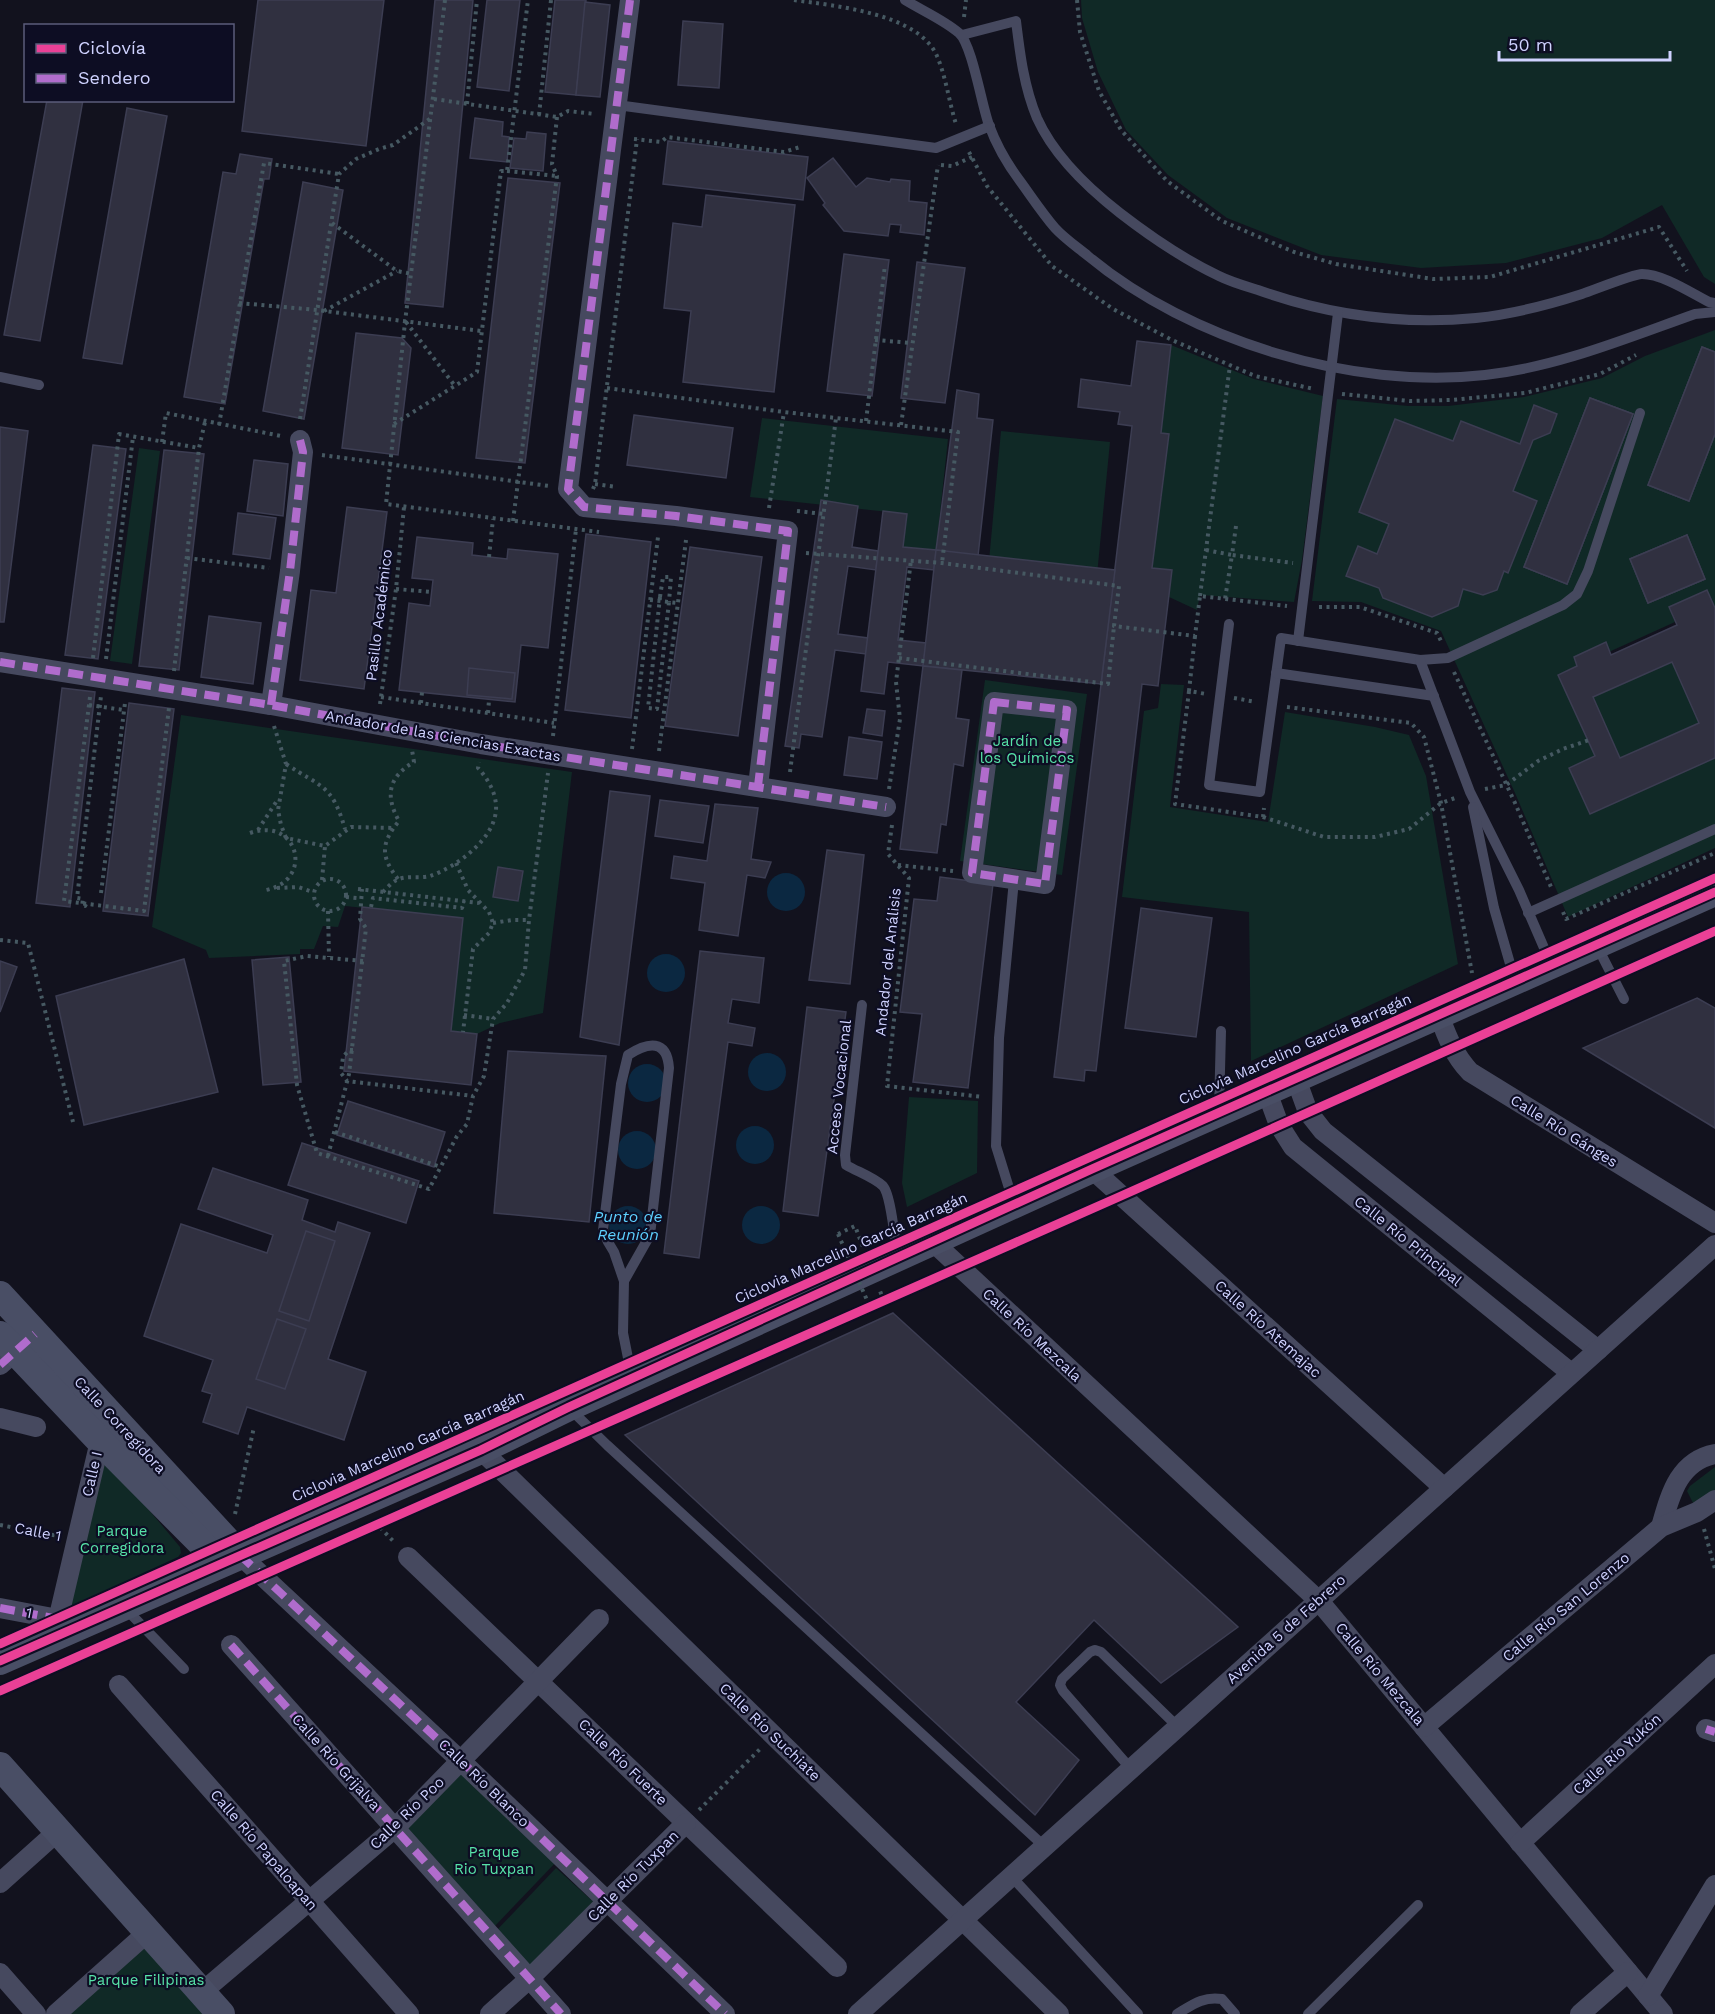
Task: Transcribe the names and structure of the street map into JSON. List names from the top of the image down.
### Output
{
  "streets": {
    "main road": ["Calle Corregidora"],
    "street": [
      "Andador de las Ciencias Exactas",
      "Calle Río Gánges",
      "Calle Río Principal",
      "Calle Río Atemajac",
      "Calle Río Mezcala",
      "Calle I",
      "Calle Río San Lorenzo",
      "1",
      "Avenida 5 de Febrero",
      "Calle Río Suchiate",
      "Calle Río Yukón",
      "Calle Río Grijalva",
      "Calle Río Fuerte",
      "Calle Río Blanco",
      "Calle Río Poo",
      "Calle Río Papaloapan",
      "Calle Río Tuxpan"
    ],
    "lane": ["Acceso Vocacional"],
    "path": ["Pasillo Académico", "Andador del Análisis", "Calle 1"],
    "cycle path": ["Ciclovia Marcelino García Barragán"]
  },
  "crossings": [
    ["Pasillo Académico", "Andador de las Ciencias Exactas"],
    ["Andador de las Ciencias Exactas", "Andador del Análisis"],
    ["Calle Río Principal", "Avenida 5 de Febrero"],
    ["Calle Río Atemajac", "Avenida 5 de Febrero"],
    ["Calle Río Mezcala", "Calle Río San Lorenzo"],
    ["Calle Río Mezcala", "Avenida 5 de Febrero"],
    ["Calle Río Mezcala", "Calle Río Yukón"],
    ["Calle Corregidora", "Calle I"],
    ["Calle Corregidora", "Calle Río Blanco"],
    ["Calle I", "Calle 1"],
    ["Calle I", "1"],
    ["Avenida 5 de Febrero", "Calle Río Suchiate"],
    ["Calle Río Suchiate", "Calle Río Tuxpan"],
    ["Calle Río Grijalva", "Calle Río Poo"],
    ["Calle Río Grijalva", "Calle Río Tuxpan"],
    ["Calle Río Fuerte", "Calle Río Poo"],
    ["Calle Río Fuerte", "Calle Río Tuxpan"],
    ["Calle Río Blanco", "Calle Río Poo"],
    ["Calle Río Blanco", "Calle Río Tuxpan"],
    ["Calle Río Poo", "Calle Río Papaloapan"]
  ],
  "water": ["Punto de Reunión"],
  "parks": [
    "Jardín de los Químicos",
    "Parque Corregidora",
    "Parque Rio Tuxpan",
    "Parque Filipinas"
  ],
  "legend": ["Ciclovía", "Sendero"],
  "scale_bar": "50 m"
}
